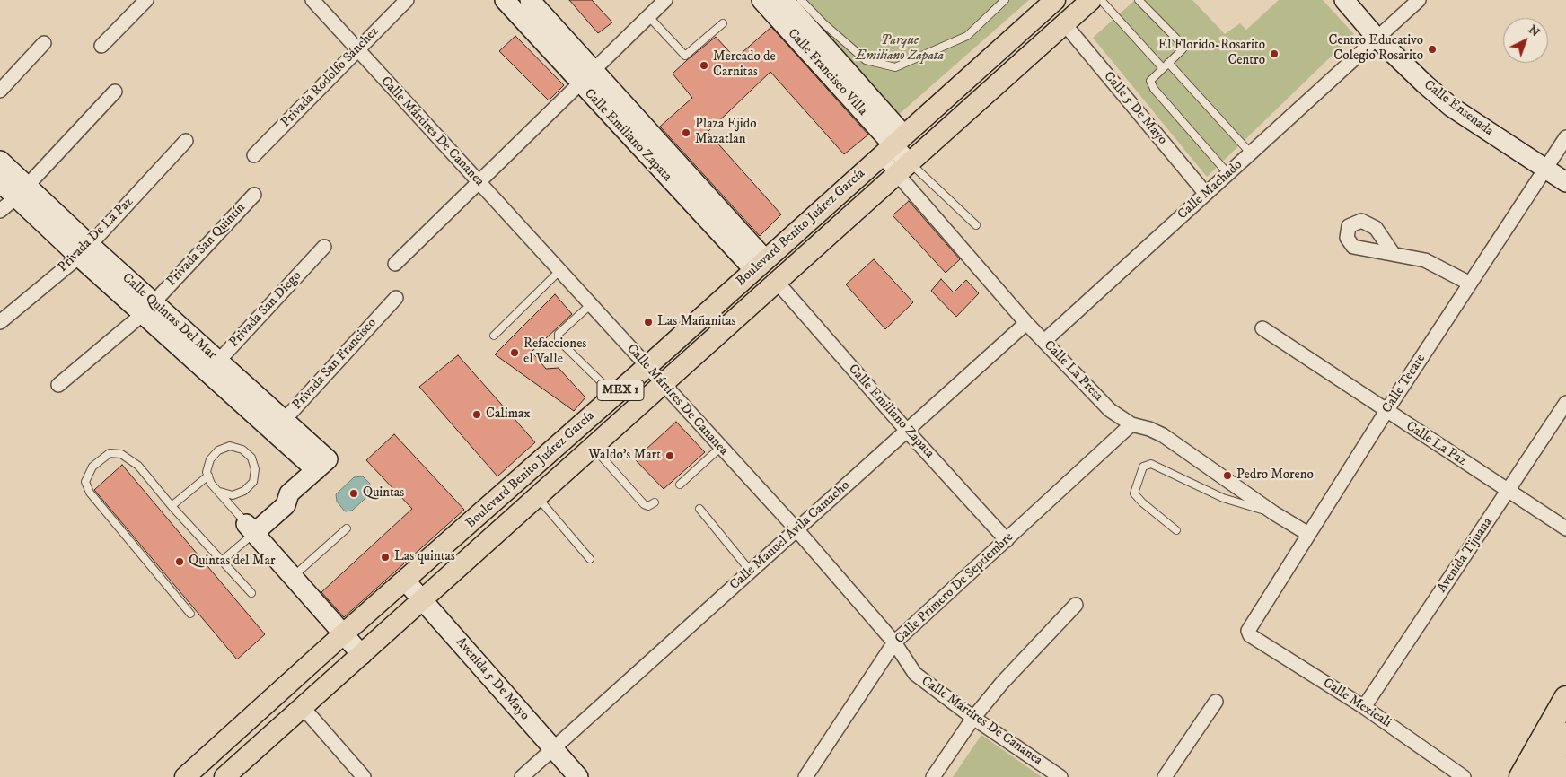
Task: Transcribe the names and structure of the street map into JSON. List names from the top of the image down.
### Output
{
  "streets": {
    "main road": ["Boulevard Benito Juárez García", "MEX 1"],
    "street": [
      "Calle Francisco Villa",
      "Privada Rodolfo Sánchez",
      "Calle 5 De Mayo",
      "Calle Ensenada",
      "Calle Mártires De Cananea",
      "Calle Emiliano Zapata",
      "Calle Machado",
      "Privada De La Paz",
      "Privada San Quintín",
      "Privada San Diego",
      "Calle Quintas Del Mar",
      "Privada San Francisco",
      "Calle La Presa",
      "Calle Tecate",
      "Calle La Paz",
      "Calle Manuel Ávila Camacho",
      "Avenida Tijuana",
      "Calle Primero De Septiembre",
      "Avenida 5 De Mayo",
      "Calle Mexicali"
    ]
  },
  "crossings": [
    ["Calle Francisco Villa", "Boulevard Benito Juárez García"],
    ["Privada Rodolfo Sánchez", "Calle Mártires De Cananea"],
    ["Calle 5 De Mayo", "Calle Machado"],
    ["Calle 5 De Mayo", "Boulevard Benito Juárez García"],
    ["Calle Ensenada", "Calle Machado"],
    ["Calle Ensenada", "Calle Tecate"],
    ["Calle Mártires De Cananea", "Boulevard Benito Juárez García"],
    ["Calle Mártires De Cananea", "Calle Manuel Ávila Camacho"],
    ["Calle Mártires De Cananea", "Calle Primero De Septiembre"],
    ["Calle Emiliano Zapata", "Boulevard Benito Juárez García"],
    ["Calle Emiliano Zapata", "Calle Manuel Ávila Camacho"],
    ["Calle Emiliano Zapata", "Calle Primero De Septiembre"],
    ["Calle Machado", "Calle La Presa"],
    ["Boulevard Benito Juárez García", "Calle La Presa"],
    ["Boulevard Benito Juárez García", "Avenida 5 De Mayo"],
    ["Privada De La Paz", "Calle Quintas Del Mar"],
    ["Privada San Quintín", "Calle Quintas Del Mar"],
    ["Privada San Diego", "Calle Quintas Del Mar"],
    ["Calle Quintas Del Mar", "Privada San Francisco"],
    ["Calle La Presa", "Calle Tecate"],
    ["Calle La Presa", "Calle Manuel Ávila Camacho"],
    ["Calle La Presa", "Calle Primero De Septiembre"],
    ["Calle Tecate", "Calle La Paz"],
    ["Calle Tecate", "Calle Mexicali"],
    ["Calle La Paz", "Avenida Tijuana"],
    ["Calle Manuel Ávila Camacho", "Avenida 5 De Mayo"],
    ["Avenida Tijuana", "Calle Mexicali"]
  ],
  "parks": ["Parque Emiliano Zapata"],
  "places": [
    "Centro Educativo Colegio Rosarito",
    "El Florido-Rosarito Centro",
    "Mercado de Carnitas",
    "Plaza Ejido Mazatlan",
    "Las Mañanitas",
    "Refacciones el Valle",
    "Calimax",
    "Waldo's Mart",
    "Pedro Moreno",
    "Quintas",
    "Las quintas",
    "Quintas del Mar"
  ],
  "north": "top right"
}
